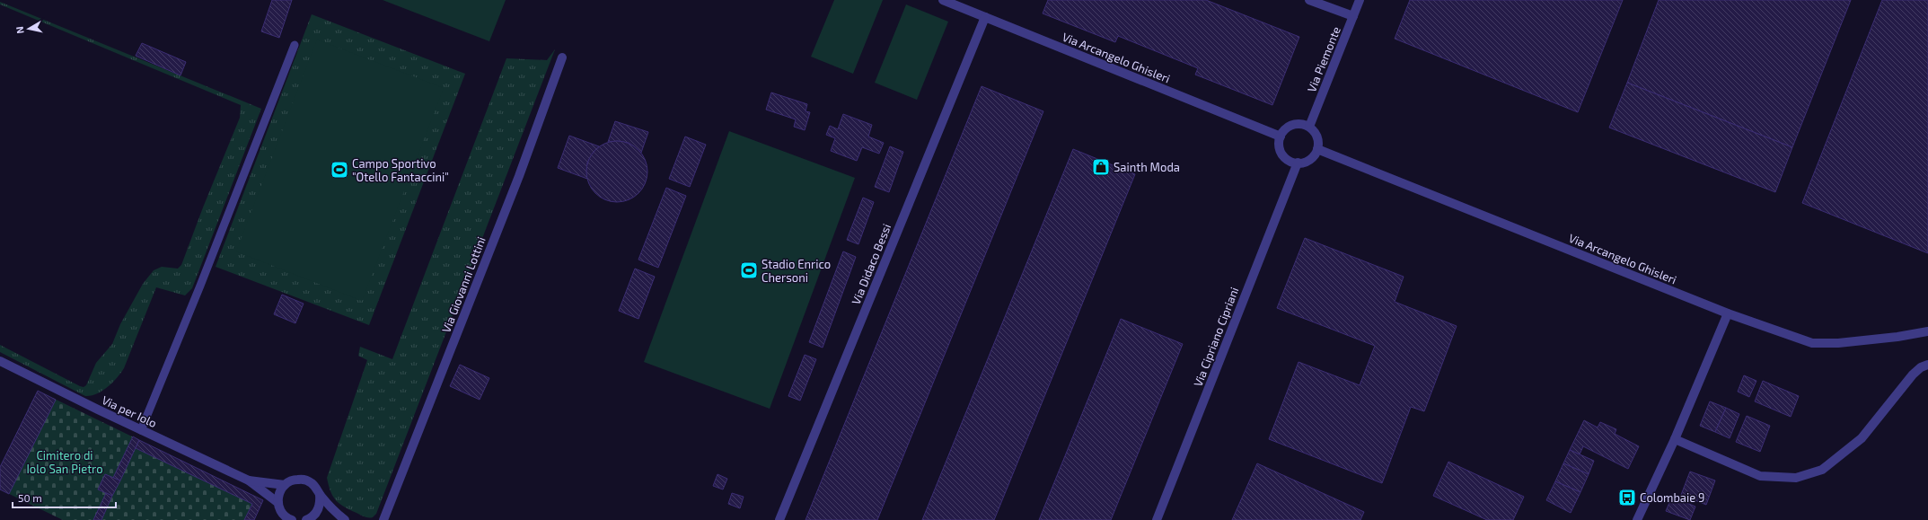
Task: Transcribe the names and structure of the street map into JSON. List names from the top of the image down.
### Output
{
  "streets": {
    "street": [
      "Via Arcangelo Ghisleri",
      "Via Piemonte",
      "Via Didaco Bessi",
      "Via Giovanni Lottini",
      "Via Cipriano Cipriani",
      "Via per Iolo"
    ]
  },
  "crossings": [
    ["Via Arcangelo Ghisleri", "Via Piemonte"],
    ["Via Arcangelo Ghisleri", "Via Didaco Bessi"],
    ["Via Arcangelo Ghisleri", "Via Cipriano Cipriani"],
    ["Via Piemonte", "Via Cipriano Cipriani"]
  ],
  "parks": ["Cimitero di Iolo San Pietro"],
  "places": {
    "shop": ["Sainth Moda"],
    "sports": ["Campo Sportivo \"Otello Fantaccini\"", "Stadio Enrico Chersoni"],
    "bus stop": ["Colombaie 9"]
  },
  "scale_bar": "50 m",
  "north": "left"
}
